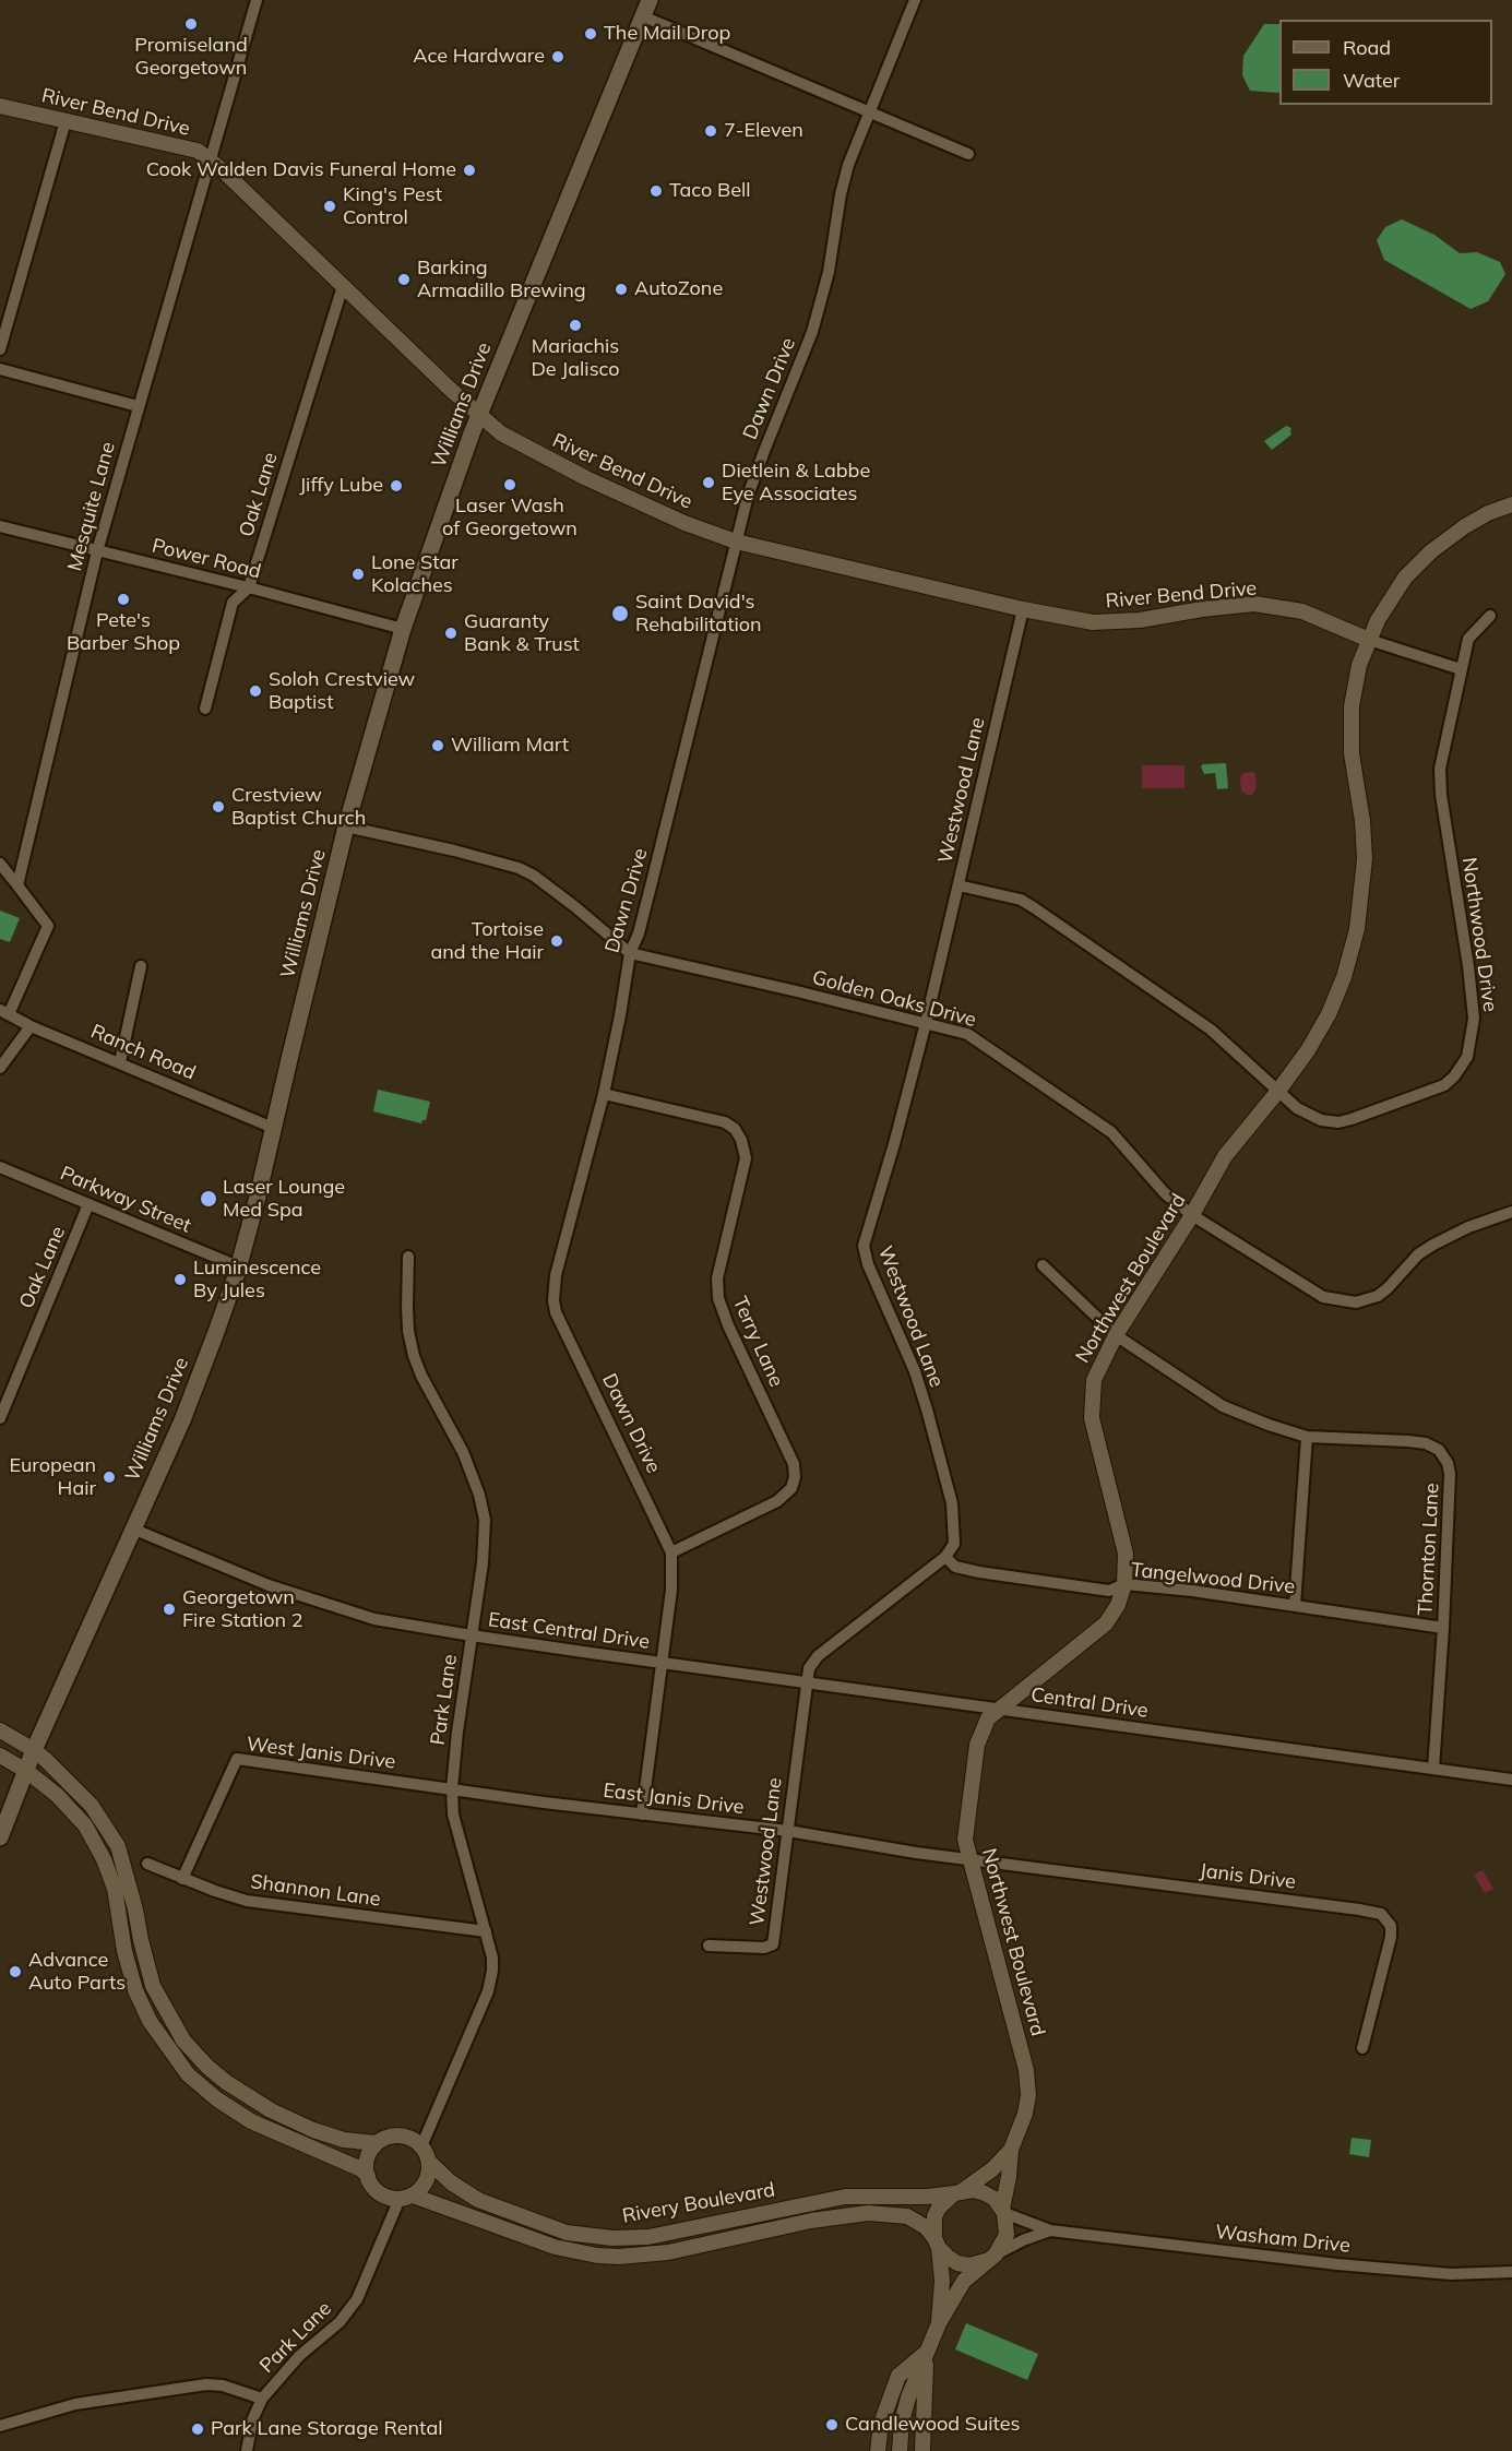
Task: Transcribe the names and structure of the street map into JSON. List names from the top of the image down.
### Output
{
  "streets": {
    "main road": ["Williams Drive"],
    "street": [
      "River Bend Drive",
      "Dawn Drive",
      "Oak Lane",
      "Mesquite Lane",
      "Power Road",
      "Westwood Lane",
      "Northwood Drive",
      "Golden Oaks Drive",
      "Ranch Road",
      "Parkway Street",
      "Northwest Boulevard",
      "Terry Lane",
      "Thornton Lane",
      "Tangelwood Drive",
      "East Central Drive",
      "Park Lane",
      "Central Drive",
      "West Janis Drive",
      "East Janis Drive",
      "Janis Drive",
      "Shannon Lane",
      "Rivery Boulevard",
      "Washam Drive"
    ]
  },
  "crossings": [
    ["River Bend Drive", "Dawn Drive"],
    ["River Bend Drive", "Williams Drive"],
    ["River Bend Drive", "Oak Lane"],
    ["River Bend Drive", "Mesquite Lane"],
    ["River Bend Drive", "Westwood Lane"],
    ["River Bend Drive", "Northwest Boulevard"],
    ["Dawn Drive", "Golden Oaks Drive"],
    ["Dawn Drive", "Terry Lane"],
    ["Dawn Drive", "East Central Drive"],
    ["Dawn Drive", "Central Drive"],
    ["Dawn Drive", "East Janis Drive"],
    ["Williams Drive", "Power Road"],
    ["Williams Drive", "Golden Oaks Drive"],
    ["Williams Drive", "Ranch Road"],
    ["Williams Drive", "Parkway Street"],
    ["Williams Drive", "East Central Drive"],
    ["Oak Lane", "Power Road"],
    ["Oak Lane", "Parkway Street"],
    ["Mesquite Lane", "Power Road"],
    ["Westwood Lane", "Northwood Drive"],
    ["Westwood Lane", "Golden Oaks Drive"],
    ["Westwood Lane", "Tangelwood Drive"],
    ["Westwood Lane", "Central Drive"],
    ["Westwood Lane", "East Janis Drive"],
    ["Northwood Drive", "Northwest Boulevard"],
    ["Golden Oaks Drive", "Northwest Boulevard"],
    ["Northwest Boulevard", "Thornton Lane"],
    ["Northwest Boulevard", "Tangelwood Drive"],
    ["Northwest Boulevard", "Central Drive"],
    ["Northwest Boulevard", "East Janis Drive"],
    ["Northwest Boulevard", "Janis Drive"],
    ["Northwest Boulevard", "Rivery Boulevard"],
    ["Northwest Boulevard", "Washam Drive"],
    ["Thornton Lane", "Tangelwood Drive"],
    ["Thornton Lane", "Central Drive"],
    ["East Central Drive", "Park Lane"],
    ["East Central Drive", "Central Drive"],
    ["Park Lane", "West Janis Drive"],
    ["Park Lane", "East Janis Drive"],
    ["Park Lane", "Shannon Lane"],
    ["Park Lane", "Rivery Boulevard"],
    ["West Janis Drive", "East Janis Drive"],
    ["West Janis Drive", "Shannon Lane"],
    ["East Janis Drive", "Janis Drive"],
    ["Rivery Boulevard", "Washam Drive"]
  ],
  "places": [
    "Promiseland Georgetown",
    "The Mail Drop",
    "Ace Hardware",
    "7-Eleven",
    "Cook Walden Davis Funeral Home",
    "Taco Bell",
    "King's Pest Control",
    "Barking Armadillo Brewing",
    "AutoZone",
    "Mariachis De Jalisco",
    "Dietlein & Labbe Eye Associates",
    "Laser Wash of Georgetown",
    "Jiffy Lube",
    "Lone Star Kolaches",
    "Pete's Barber Shop",
    "Saint David's Rehabilitation",
    "Guaranty Bank & Trust",
    "Soloh Crestview Baptist",
    "William Mart",
    "Crestview Baptist Church",
    "Tortoise and the Hair",
    "Laser Lounge Med Spa",
    "Luminescence By Jules",
    "European Hair",
    "Georgetown Fire Station 2",
    "Advance Auto Parts",
    "Candlewood Suites",
    "Park Lane Storage Rental"
  ],
  "legend": ["Road", "Water"]
}
